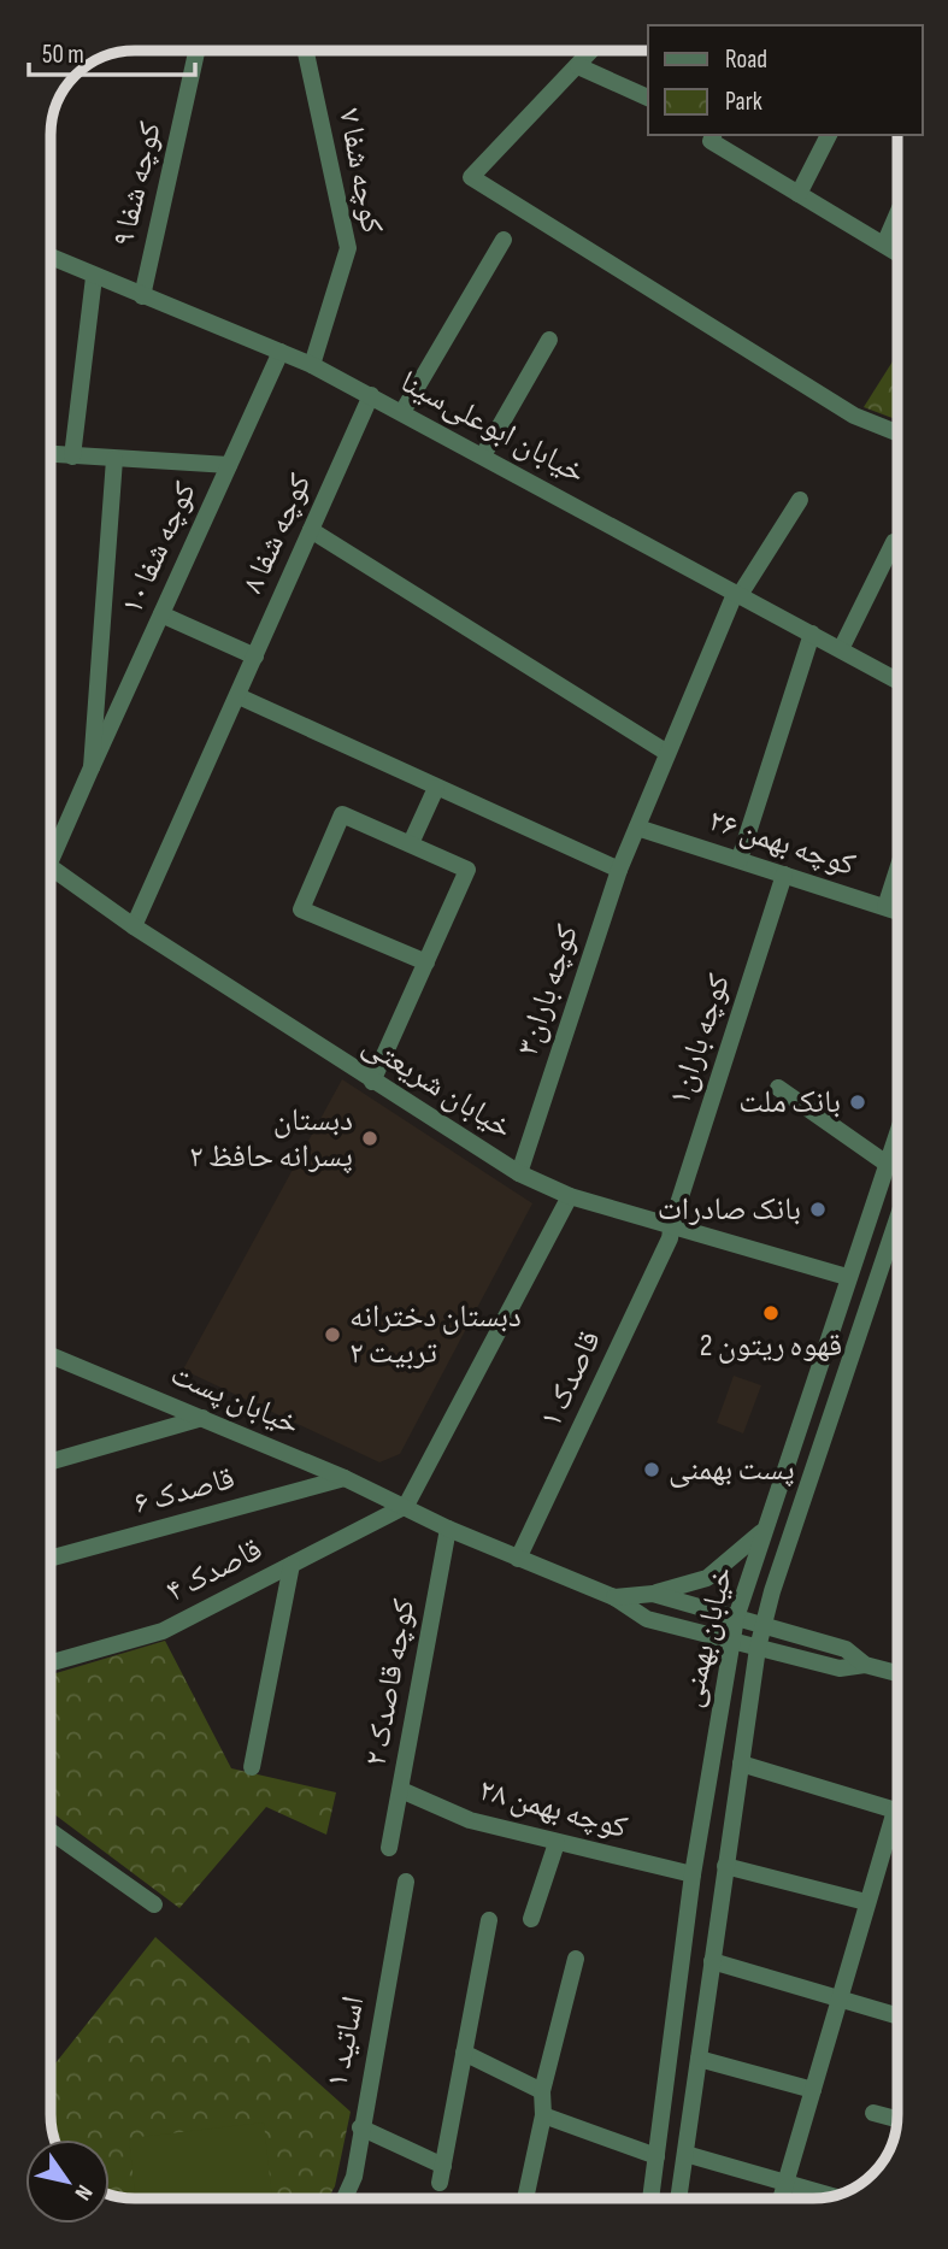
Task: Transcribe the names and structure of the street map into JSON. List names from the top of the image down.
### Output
{
  "streets": {
    "street": [
      "کوچه شفا ۷",
      "کوچه شفا ۹",
      "خیابان ابوعلی‌سینا",
      "کوچه شفا ۸",
      "کوچه شفا ۱۰",
      "کوچه بهمن ۲۶",
      "کوچه باران۳",
      "کوچه باران۱",
      "خیابان شریعتی",
      "قاصدک ۱",
      "خیابان پست",
      "قاصدک ۶",
      "قاصدک ۴",
      "خیابان بهمنی",
      "کوچه قاصدک ۲",
      "کوچه بهمن ۲۸",
      "اساتید ۱"
    ]
  },
  "crossings": [
    ["کوچه شفا ۷", "خیابان ابوعلی‌سینا"],
    ["کوچه شفا ۹", "خیابان ابوعلی‌سینا"],
    ["خیابان ابوعلی‌سینا", "کوچه شفا ۸"],
    ["خیابان ابوعلی‌سینا", "کوچه شفا ۱۰"],
    ["خیابان ابوعلی‌سینا", "کوچه باران۳"],
    ["کوچه شفا ۸", "خیابان شریعتی"],
    ["کوچه بهمن ۲۶", "کوچه باران۳"],
    ["کوچه بهمن ۲۶", "کوچه باران۱"],
    ["کوچه باران۳", "خیابان شریعتی"],
    ["کوچه باران۱", "خیابان شریعتی"],
    ["کوچه باران۱", "قاصدک ۱"],
    ["خیابان شریعتی", "قاصدک ۱"],
    ["خیابان شریعتی", "خیابان بهمنی"],
    ["خیابان پست", "قاصدک ۶"],
    ["خیابان پست", "قاصدک ۴"],
    ["خیابان پست", "کوچه قاصدک ۲"],
    ["خیابان بهمنی", "کوچه بهمن ۲۸"],
    ["کوچه قاصدک ۲", "کوچه بهمن ۲۸"]
  ],
  "places": [
    "بانک ملت",
    "دبستان پسرانه حافظ ۲",
    "بانک صادرات",
    "قهوه ریتون 2",
    "دبستان دخترانه تربیت ۲",
    "پست بهمنی"
  ],
  "legend": ["Road", "Park"],
  "scale_bar": "50 m",
  "north": "bottom right"
}
